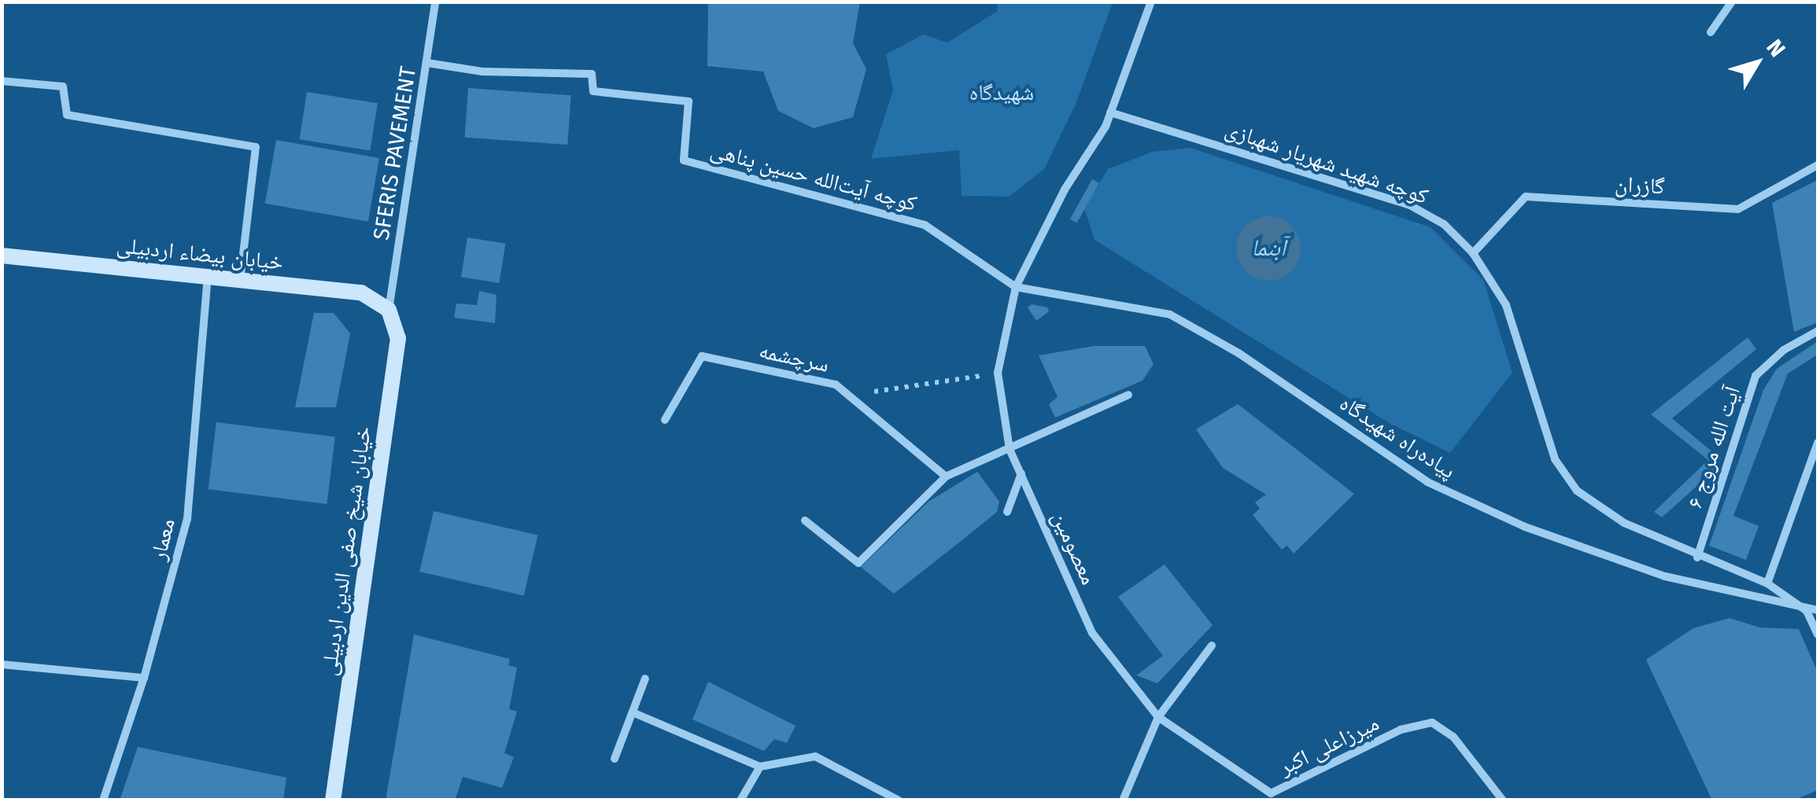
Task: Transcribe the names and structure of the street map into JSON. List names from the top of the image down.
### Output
{
  "streets": {
    "main road": ["خیابان بیضاء اردبیلی", "خیابان شیخ صفی الدین اردبیلی"],
    "street": [
      "SFERIS PAVEMENT",
      "کوچه شهید شهریار شهبازی",
      "کوچه آیت‌الله حسین پناهی",
      "گازران",
      "سرچشمه",
      "پیاده‌راه شهیدگاه",
      "آیت الله مروج ۶",
      "معمار",
      "معصومین",
      "میرزاعلی اکبر"
    ]
  },
  "crossings": [
    ["SFERIS PAVEMENT", "کوچه آیت‌الله حسین پناهی"],
    ["SFERIS PAVEMENT", "خیابان بیضاء اردبیلی"],
    ["SFERIS PAVEMENT", "خیابان شیخ صفی الدین اردبیلی"],
    ["کوچه شهید شهریار شهبازی", "گازران"],
    ["کوچه شهید شهریار شهبازی", "پیاده‌راه شهیدگاه"],
    ["کوچه شهید شهریار شهبازی", "آیت الله مروج ۶"],
    ["کوچه شهید شهریار شهبازی", "معصومین"],
    ["کوچه آیت‌الله حسین پناهی", "پیاده‌راه شهیدگاه"],
    ["کوچه آیت‌الله حسین پناهی", "معصومین"],
    ["خیابان بیضاء اردبیلی", "معمار"],
    ["خیابان بیضاء اردبیلی", "خیابان شیخ صفی الدین اردبیلی"],
    ["پیاده‌راه شهیدگاه", "معصومین"],
    ["معصومین", "میرزاعلی اکبر"]
  ],
  "water": ["آبنما"],
  "parks": ["شهیدگاه"],
  "north": "top right"
}
